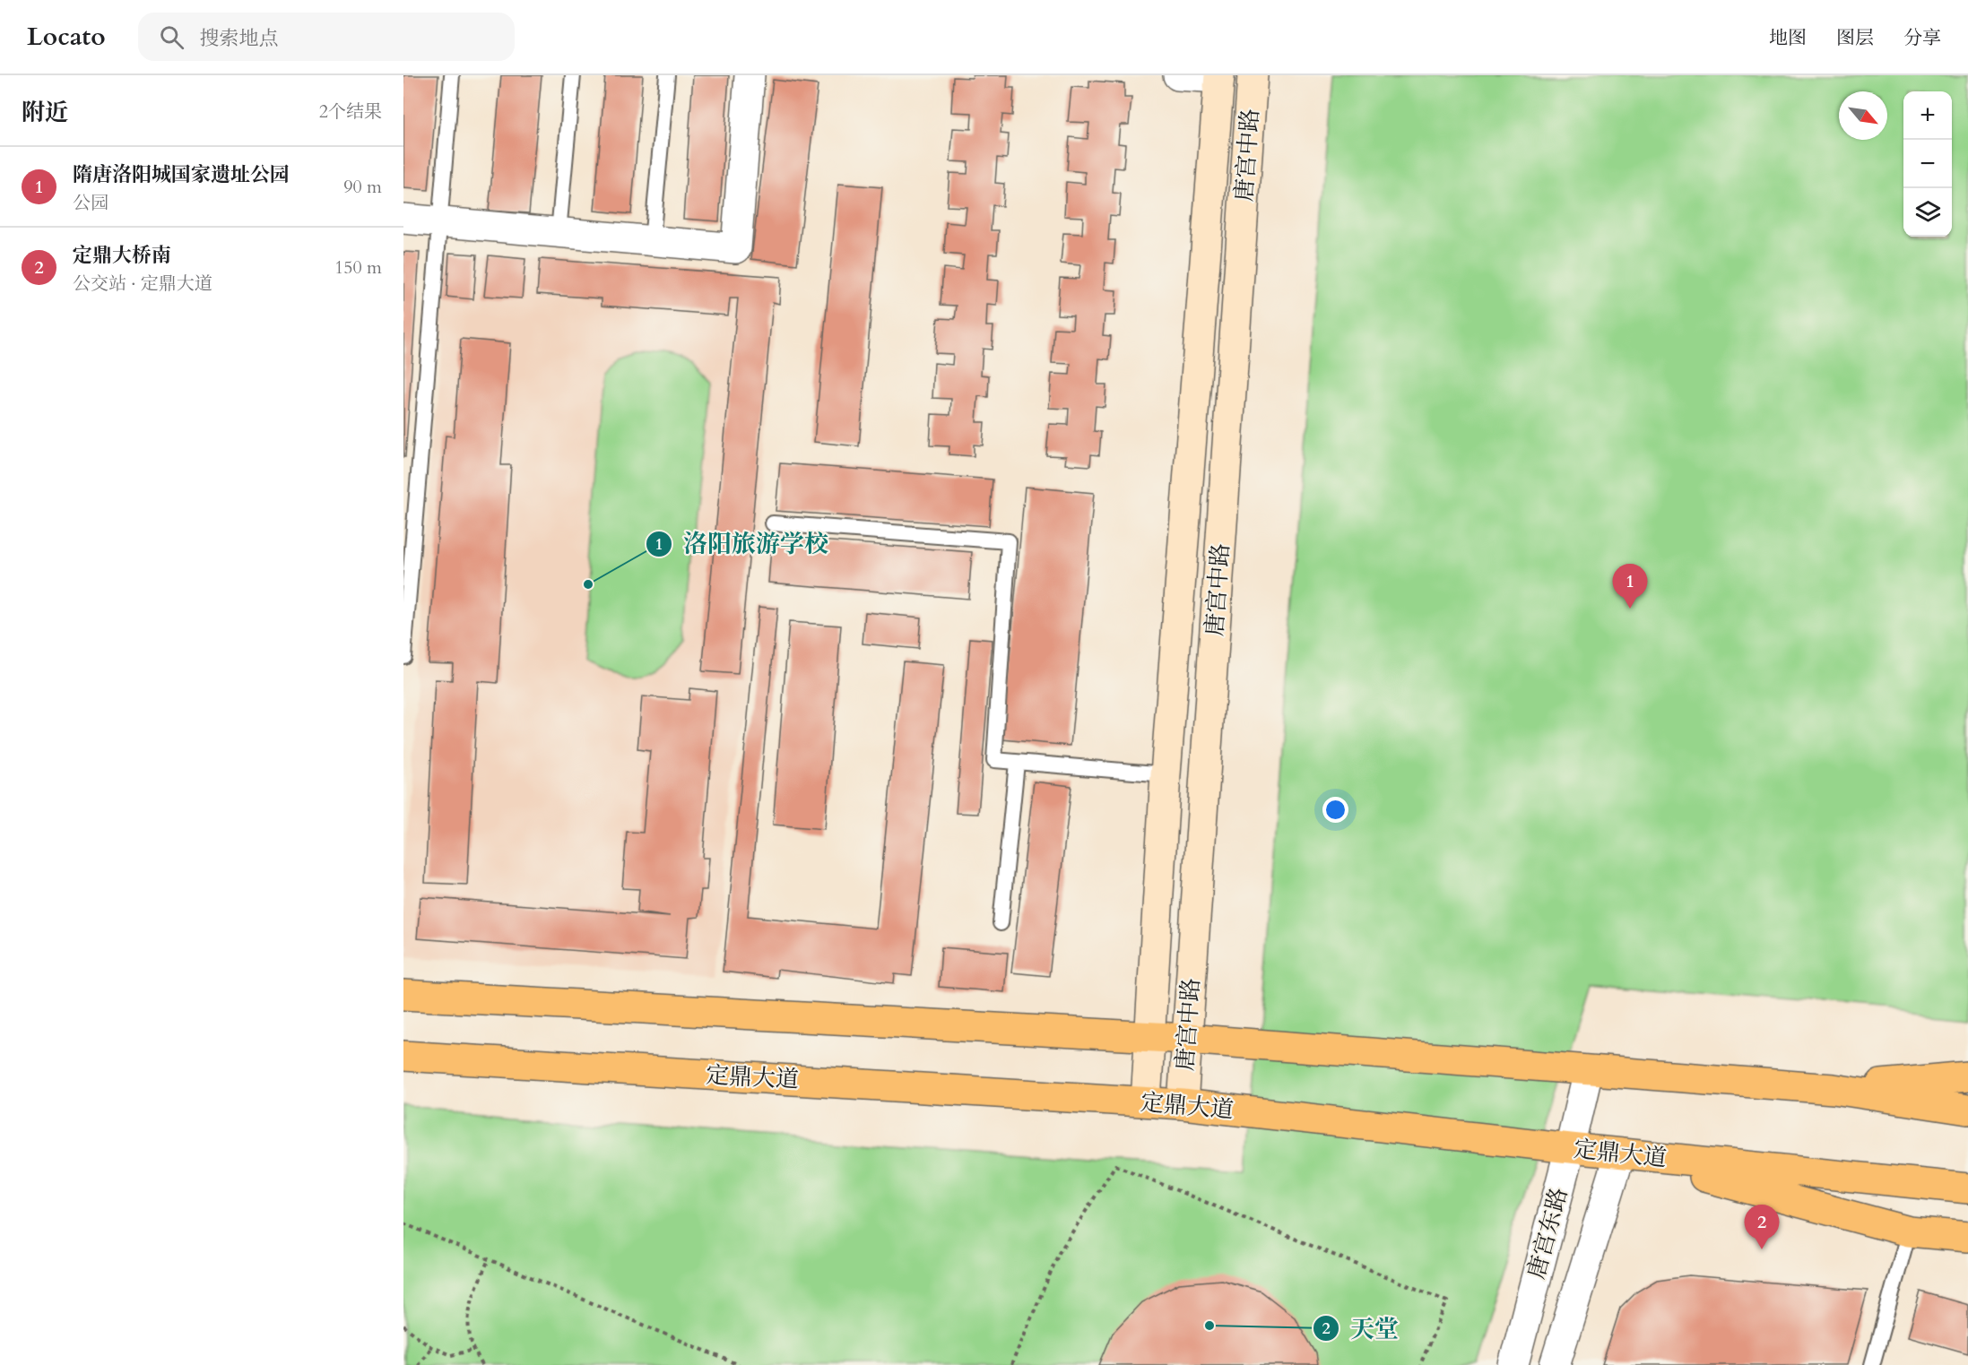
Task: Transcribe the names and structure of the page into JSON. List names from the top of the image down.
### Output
{
  "streets": {
    "main road": ["唐宫中路", "定鼎大道"],
    "street": ["唐宫东路"]
  },
  "crossings": [
    ["唐宫中路", "定鼎大道"],
    ["定鼎大道", "唐宫东路"]
  ],
  "places": ["洛阳旅游学校", "天堂"],
  "north": "bottom right",
  "page": {
    "header": "Locato",
    "search": "搜索地点",
    "nav": ["地图", "图层", "分享"],
    "heading": ["附近", "2个结果"],
    "map_buttons": ["+", "−"],
    "list": [
      {
        "mark": "1",
        "name": "隋唐洛阳城国家遗址公园",
        "note": "公园",
        "value": "90 m"
      },
      {
        "mark": "2",
        "name": "定鼎大桥南",
        "note": "公交站 · 定鼎大道",
        "value": "150 m"
      }
    ],
    "pins": ["1", "2"]
  }
}
